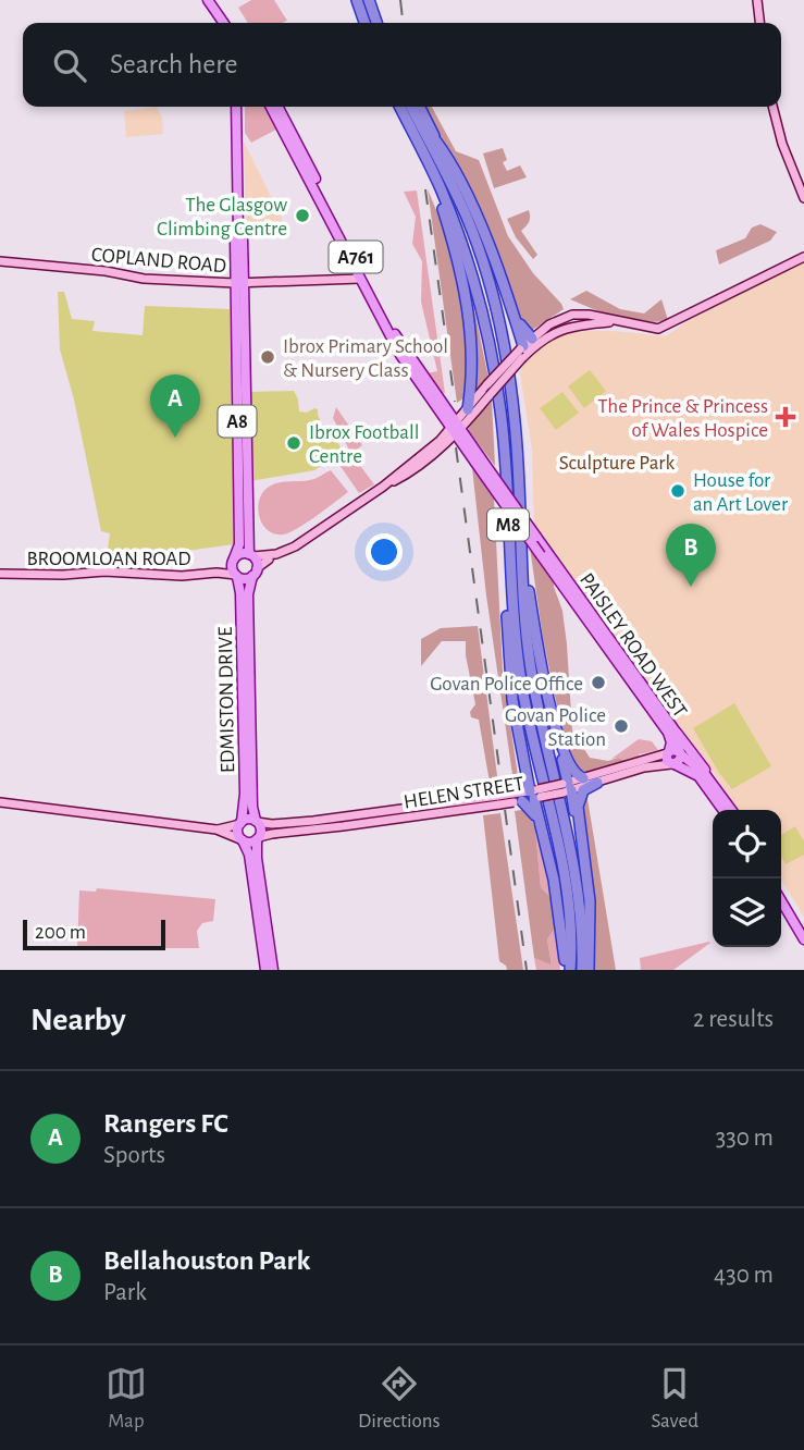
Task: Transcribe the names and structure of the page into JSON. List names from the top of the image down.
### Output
{
  "streets": {
    "highway": ["M8"],
    "main road": [
      "A761",
      "A8",
      "PAISLEY ROAD WEST",
      "EDMISTON DRIVE"
    ],
    "street": ["COPLAND ROAD", "BROOMLOAN ROAD", "HELEN STREET"]
  },
  "crossings": [
    ["A761", "COPLAND ROAD"],
    ["A761", "PAISLEY ROAD WEST"],
    ["COPLAND ROAD", "A8"],
    ["A8", "BROOMLOAN ROAD"],
    ["A8", "EDMISTON DRIVE"],
    ["BROOMLOAN ROAD", "EDMISTON DRIVE"],
    ["PAISLEY ROAD WEST", "HELEN STREET"],
    ["EDMISTON DRIVE", "HELEN STREET"]
  ],
  "parks": ["Sculpture Park"],
  "places": {
    "other": [
      "The Glasgow Climbing Centre",
      "Ibrox Primary School & Nursery Class",
      "Ibrox Football Centre",
      "House for an Art Lover",
      "Govan Police Office",
      "Govan Police Station"
    ],
    "health": ["The Prince & Princess of Wales Hospice"]
  },
  "scale_bar": "200 m",
  "page": {
    "search": "Search here",
    "pins": ["A", "B"],
    "scale": "200 m",
    "heading": ["Nearby", "2 results"],
    "list": [
      {
        "mark": "A",
        "name": "Rangers FC",
        "note": "Sports",
        "value": "330 m"
      },
      {
        "mark": "B",
        "name": "Bellahouston Park",
        "note": "Park",
        "value": "430 m"
      }
    ],
    "nav": ["Map", "Directions", "Saved"]
  }
}
